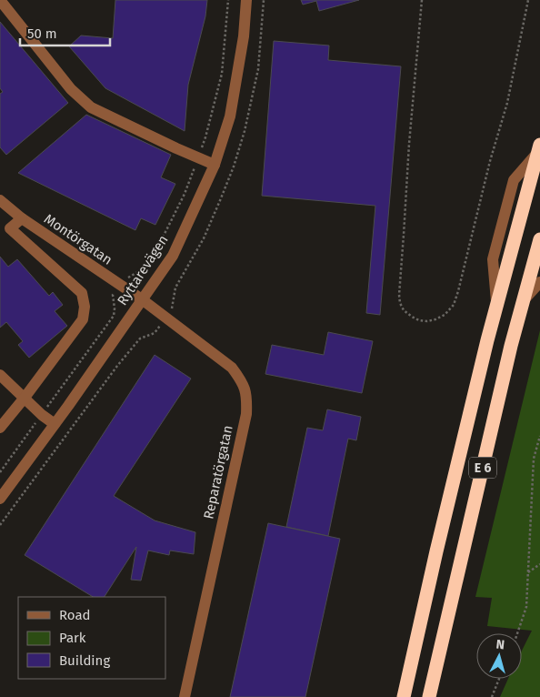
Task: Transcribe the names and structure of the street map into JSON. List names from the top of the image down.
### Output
{
  "streets": {
    "highway": ["E 6"],
    "street": ["Montörgatan", "Ryttarevägen", "Reparatörgatan"]
  },
  "crossings": [
    ["Montörgatan", "Ryttarevägen"],
    ["Montörgatan", "Reparatörgatan"],
    ["Ryttarevägen", "Reparatörgatan"]
  ],
  "legend": ["Road", "Park", "Building"],
  "scale_bar": "50 m",
  "north": "top"
}
